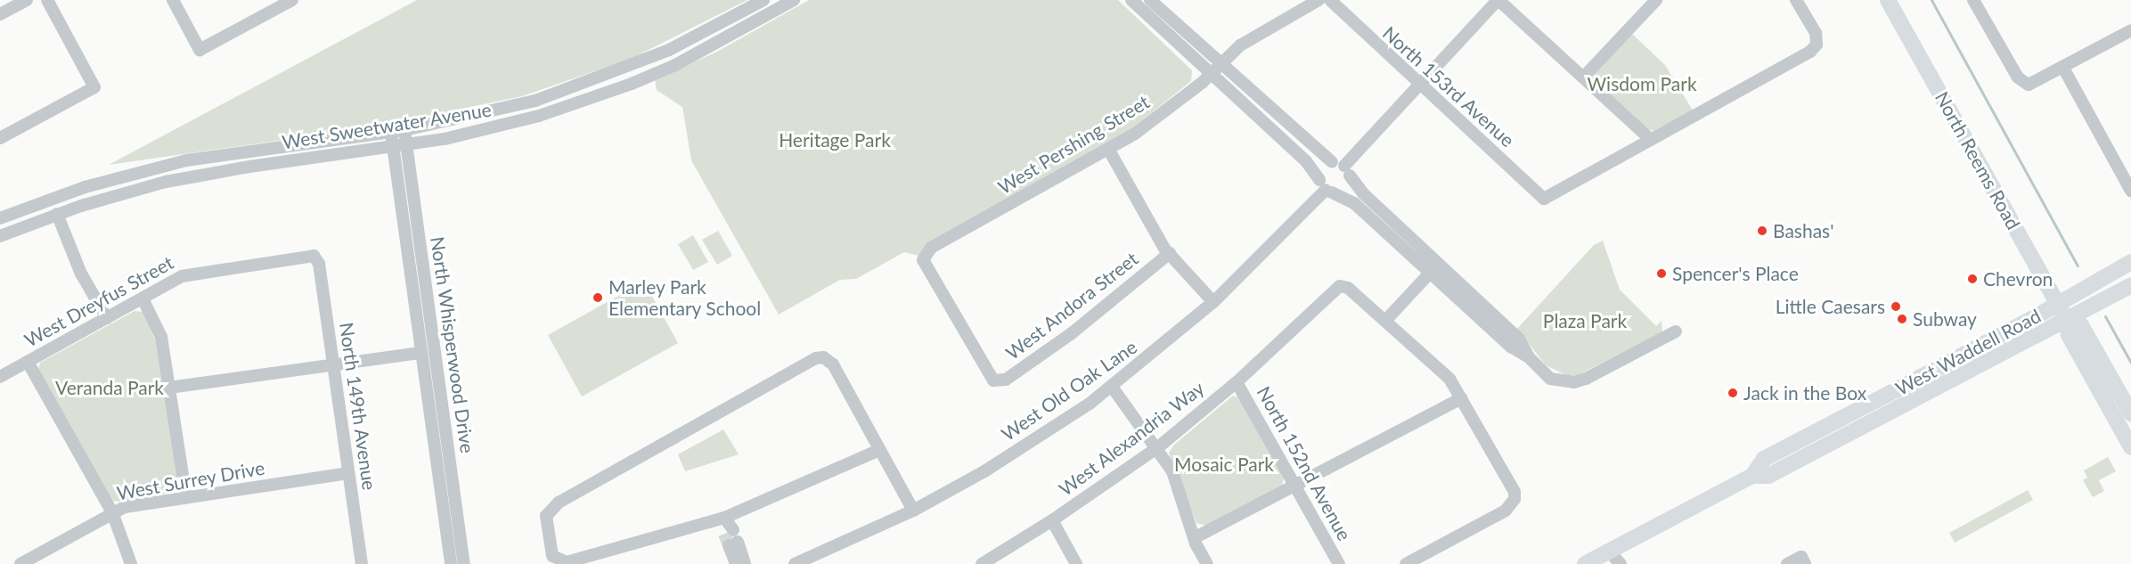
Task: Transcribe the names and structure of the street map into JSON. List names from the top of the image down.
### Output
{
  "streets": {
    "main road": ["North Reems Road", "West Waddell Road"],
    "street": [
      "North 153rd Avenue",
      "West Sweetwater Avenue",
      "West Pershing Street",
      "West Dreyfus Street",
      "West Andora Street",
      "North Whisperwood Drive",
      "West Old Oak Lane",
      "North 149th Avenue",
      "West Alexandria Way",
      "North 152nd Avenue",
      "West Surrey Drive"
    ]
  },
  "crossings": [
    ["West Sweetwater Avenue", "North Whisperwood Drive"],
    ["West Pershing Street", "West Andora Street"],
    ["North Reems Road", "West Waddell Road"],
    ["West Dreyfus Street", "North 149th Avenue"],
    ["North 149th Avenue", "West Surrey Drive"],
    ["West Alexandria Way", "North 152nd Avenue"]
  ],
  "parks": [
    "Wisdom Park",
    "Heritage Park",
    "Plaza Park",
    "Veranda Park",
    "Mosaic Park"
  ],
  "places": [
    "Bashas'",
    "Spencer's Place",
    "Chevron",
    "Marley Park Elementary School",
    "Little Caesars",
    "Subway",
    "Jack in the Box"
  ]
}
